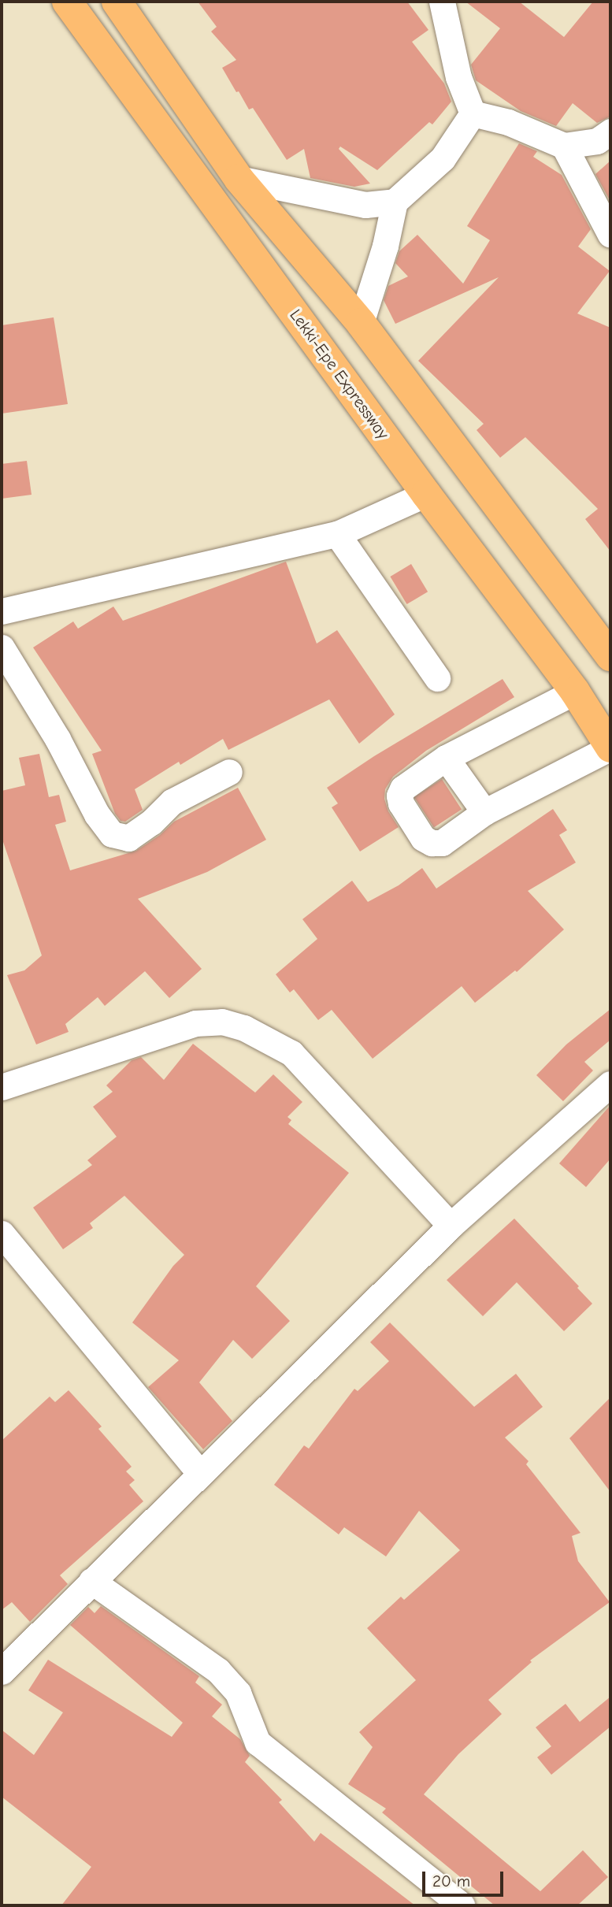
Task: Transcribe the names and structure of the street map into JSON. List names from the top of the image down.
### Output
{
  "streets": {
    "highway": ["Lekki-Epe Expressway"]
  },
  "scale_bar": "20 m"
}
